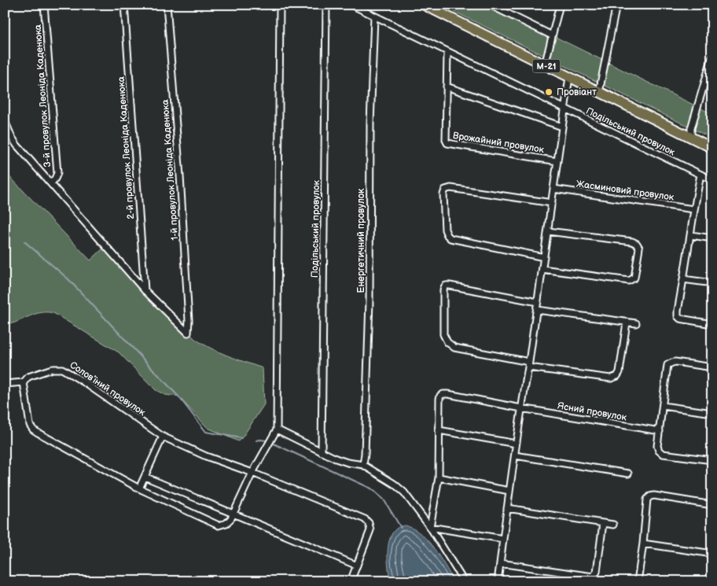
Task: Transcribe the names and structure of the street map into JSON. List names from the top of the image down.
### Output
{
  "streets": {
    "highway": ["М-21"],
    "street": [
      "3-й провулок Леоніда Каденюка",
      "Подільський провулок",
      "Врожайний провулок",
      "2-й провулок Леоніда Каденюка",
      "1-й провулок Леоніда Каденюка",
      "Жасминовий провулок",
      "Енергетичний провулок",
      "Соловʼїний провулок",
      "Ясний провулок"
    ]
  },
  "crossings": [
    ["Подільський провулок", "Врожайний провулок"],
    ["Подільський провулок", "Енергетичний провулок"],
    ["2-й провулок Леоніда Каденюка", "1-й провулок Леоніда Каденюка"]
  ],
  "places": ["Провіант"]
}
